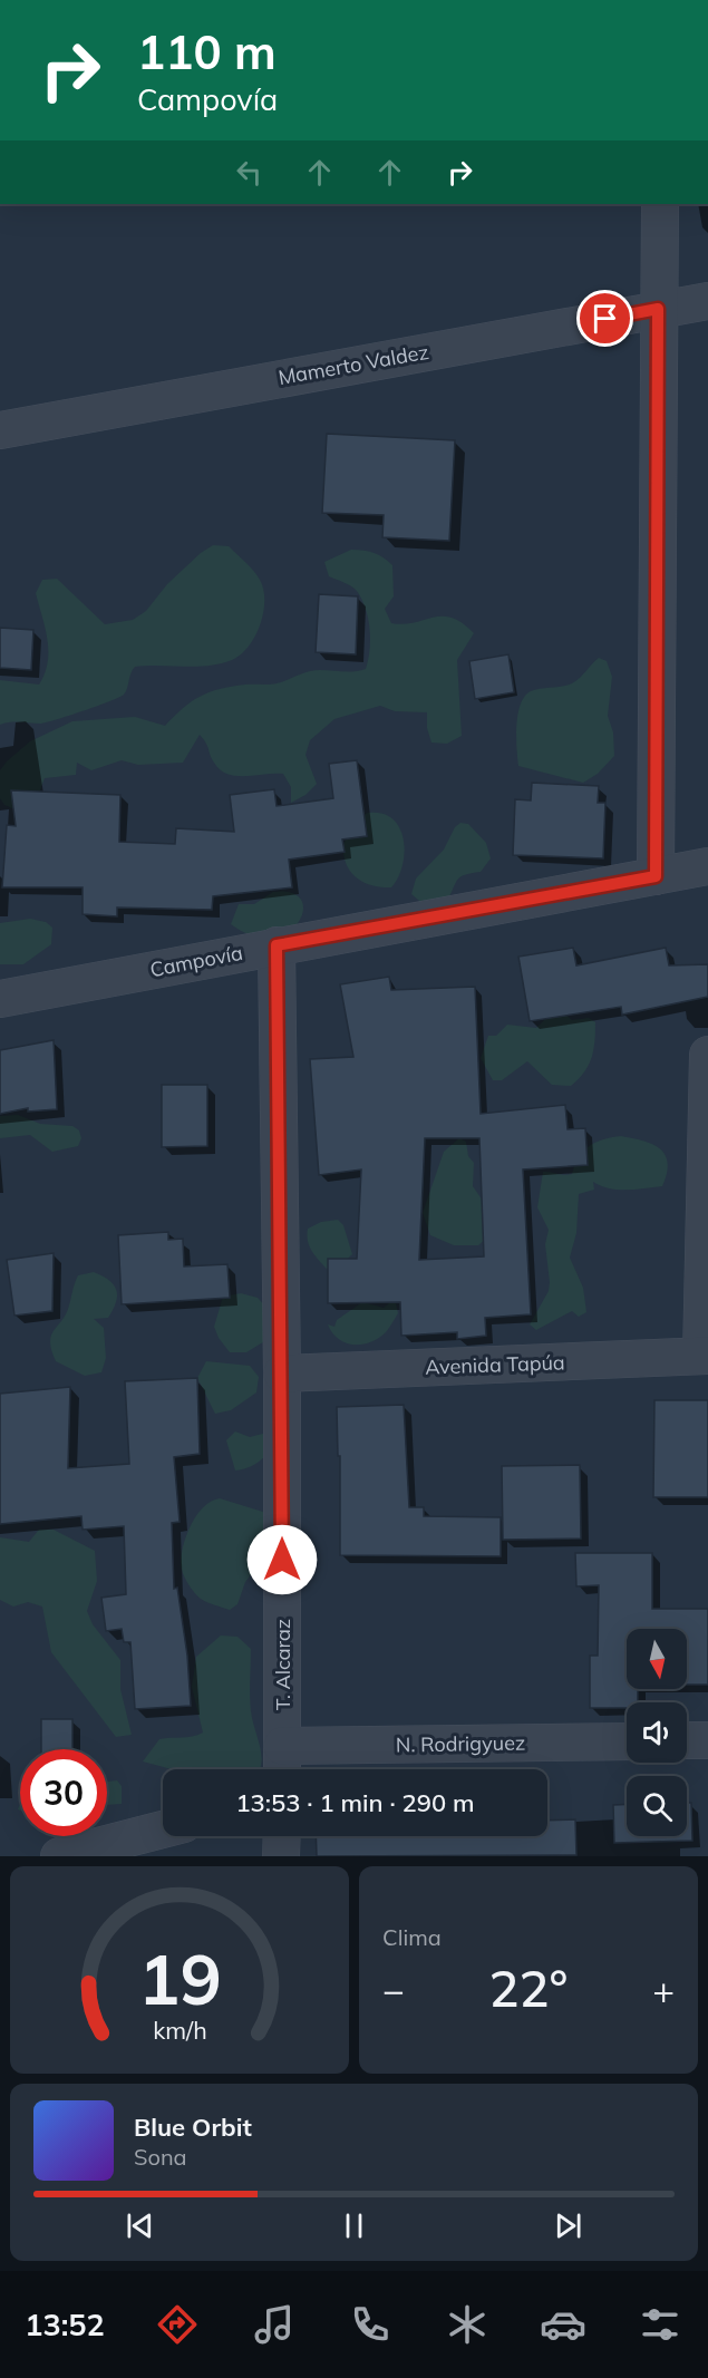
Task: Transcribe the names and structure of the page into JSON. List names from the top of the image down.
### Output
{
  "streets": {
    "street": [
      "Mamerto Valdez",
      "Campovía",
      "Avenida Tapúa",
      "T. Alcaraz",
      "N. Rodrigyuez"
    ]
  },
  "crossings": [
    ["Campovía", "T. Alcaraz"],
    ["Avenida Tapúa", "T. Alcaraz"],
    ["T. Alcaraz", "N. Rodrigyuez"]
  ],
  "north": "bottom",
  "page": {
    "turn": ["110 m", "Campovía"],
    "limit": "30",
    "trip": "13:53 · 1 min · 290 m",
    "tile": "Clima",
    "heat": ["−", "22°", "+"],
    "song": ["Blue Orbit", "Sona"],
    "tabs": "13:52",
    "gauge": ["19", "km/h"]
  }
}
